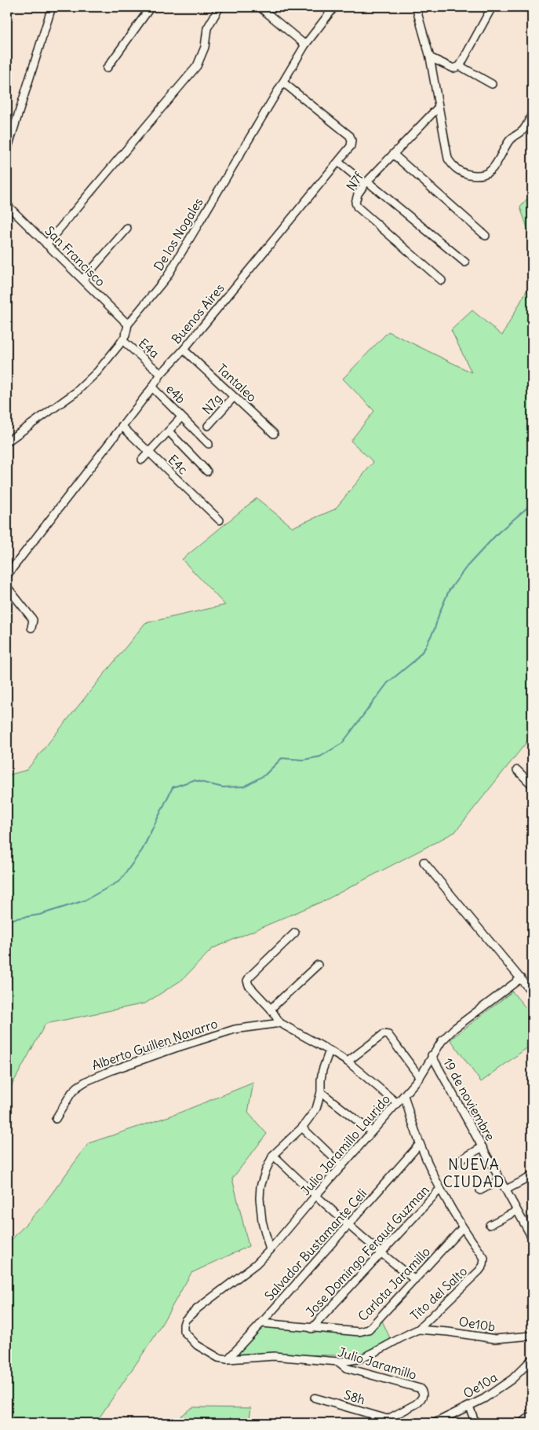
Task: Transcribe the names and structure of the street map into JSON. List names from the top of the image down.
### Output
{
  "streets": {
    "street": [
      "N7f",
      "De los Nogales",
      "San Francisco",
      "Buenos Aires",
      "E4a",
      "Tantaleo",
      "e4b",
      "N7g",
      "E4c",
      "Alberto Guillen Navarro",
      "19 de noviembre",
      "Julio Jaramillo Laurido",
      "Salvador Bustamante Celi",
      "Jose Domingo Feraud Guzman",
      "Carlota Jaramillo",
      "Tito del Salto",
      "Oe10b",
      "Julio Jaramillo",
      "Oe10a",
      "S8h"
    ]
  },
  "crossings": [
    ["De los Nogales", "San Francisco"],
    ["De los Nogales", "Buenos Aires"],
    ["De los Nogales", "E4a"],
    ["Buenos Aires", "E4a"],
    ["Buenos Aires", "Tantaleo"],
    ["Buenos Aires", "e4b"],
    ["Buenos Aires", "E4c"],
    ["Tantaleo", "N7g"],
    ["19 de noviembre", "Julio Jaramillo Laurido"],
    ["Julio Jaramillo Laurido", "Salvador Bustamante Celi"],
    ["Julio Jaramillo Laurido", "Julio Jaramillo"],
    ["Salvador Bustamante Celi", "Carlota Jaramillo"],
    ["Salvador Bustamante Celi", "Julio Jaramillo"],
    ["Jose Domingo Feraud Guzman", "Carlota Jaramillo"],
    ["Carlota Jaramillo", "Tito del Salto"],
    ["Tito del Salto", "Oe10b"],
    ["Tito del Salto", "Julio Jaramillo"],
    ["Julio Jaramillo", "S8h"]
  ],
  "districts": ["NUEVA CIUDAD"]
}
